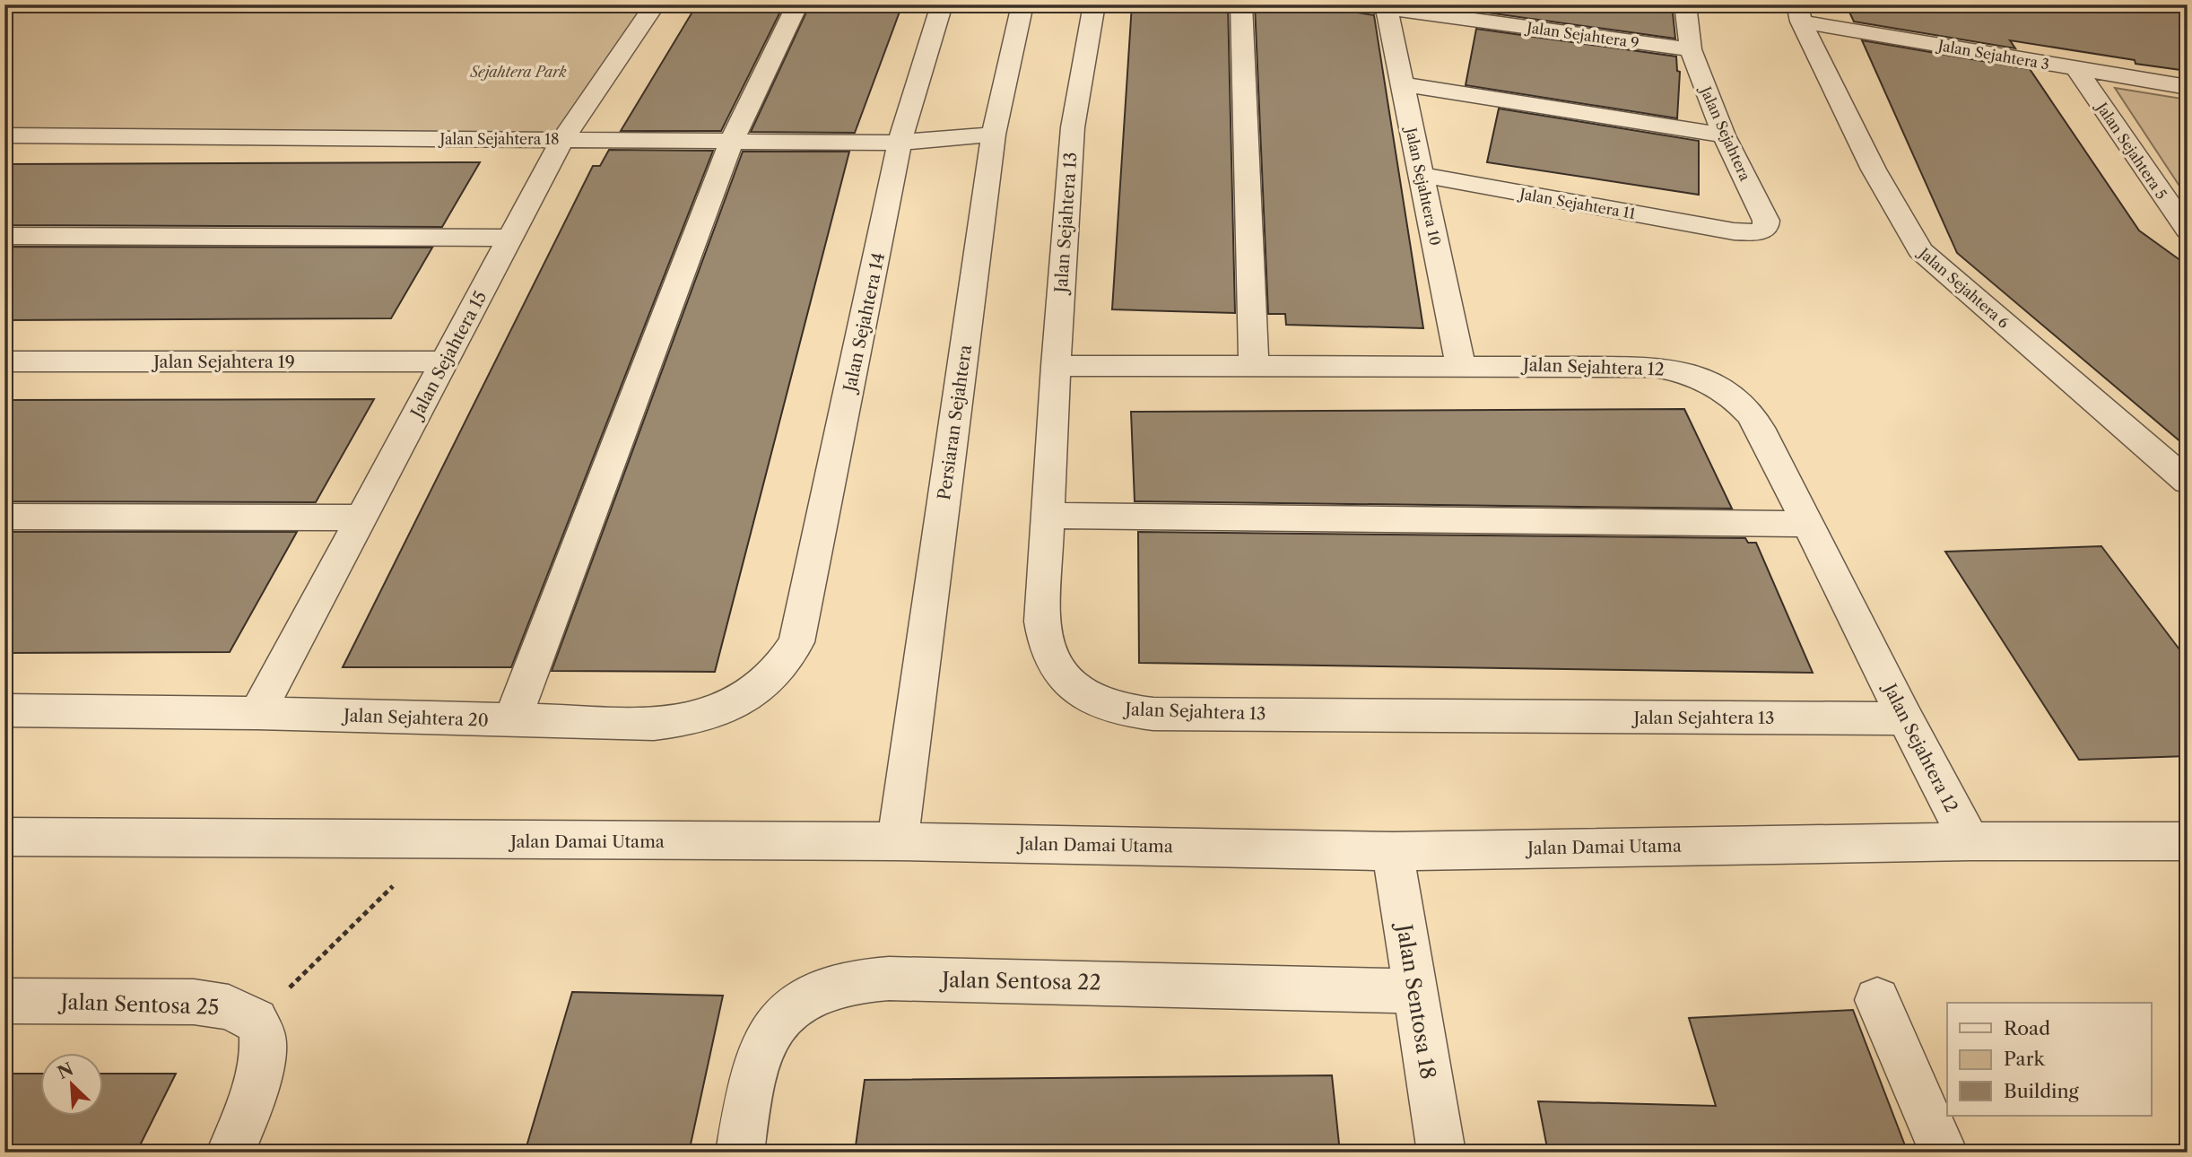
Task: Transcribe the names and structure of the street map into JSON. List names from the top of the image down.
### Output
{
  "streets": {
    "street": [
      "Jalan Sejahtera 9",
      "Jalan Sejahtera 3",
      "Jalan Sejahtera",
      "Jalan Sejahtera 18",
      "Jalan Sejahtera 5",
      "Jalan Sejahtera 10",
      "Jalan Sejahtera 11",
      "Jalan Sejahtera 13",
      "Jalan Sejahtera 6",
      "Jalan Sejahtera 14",
      "Jalan Sejahtera 15",
      "Jalan Sejahtera 19",
      "Jalan Sejahtera 12",
      "Persiaran Sejahtera",
      "Jalan Sejahtera 20",
      "Jalan Damai Utama",
      "Jalan Sentosa 22",
      "Jalan Sentosa 18",
      "Jalan Sentosa 25"
    ]
  },
  "crossings": [
    ["Jalan Sejahtera 9", "Jalan Sejahtera"],
    ["Jalan Sejahtera 9", "Jalan Sejahtera 10"],
    ["Jalan Sejahtera 3", "Jalan Sejahtera 5"],
    ["Jalan Sejahtera 3", "Jalan Sejahtera 6"],
    ["Jalan Sejahtera", "Jalan Sejahtera 11"],
    ["Jalan Sejahtera 18", "Jalan Sejahtera 14"],
    ["Jalan Sejahtera 18", "Jalan Sejahtera 15"],
    ["Jalan Sejahtera 18", "Persiaran Sejahtera"],
    ["Jalan Sejahtera 10", "Jalan Sejahtera 11"],
    ["Jalan Sejahtera 10", "Jalan Sejahtera 12"],
    ["Jalan Sejahtera 13", "Jalan Sejahtera 12"],
    ["Jalan Sejahtera 14", "Jalan Sejahtera 20"],
    ["Jalan Sejahtera 15", "Jalan Sejahtera 19"],
    ["Jalan Sejahtera 15", "Jalan Sejahtera 20"],
    ["Jalan Sejahtera 12", "Jalan Damai Utama"],
    ["Persiaran Sejahtera", "Jalan Damai Utama"],
    ["Jalan Damai Utama", "Jalan Sentosa 18"],
    ["Jalan Sentosa 22", "Jalan Sentosa 18"]
  ],
  "parks": ["Sejahtera Park"],
  "legend": ["Road", "Park", "Building"],
  "north": "top left"
}
